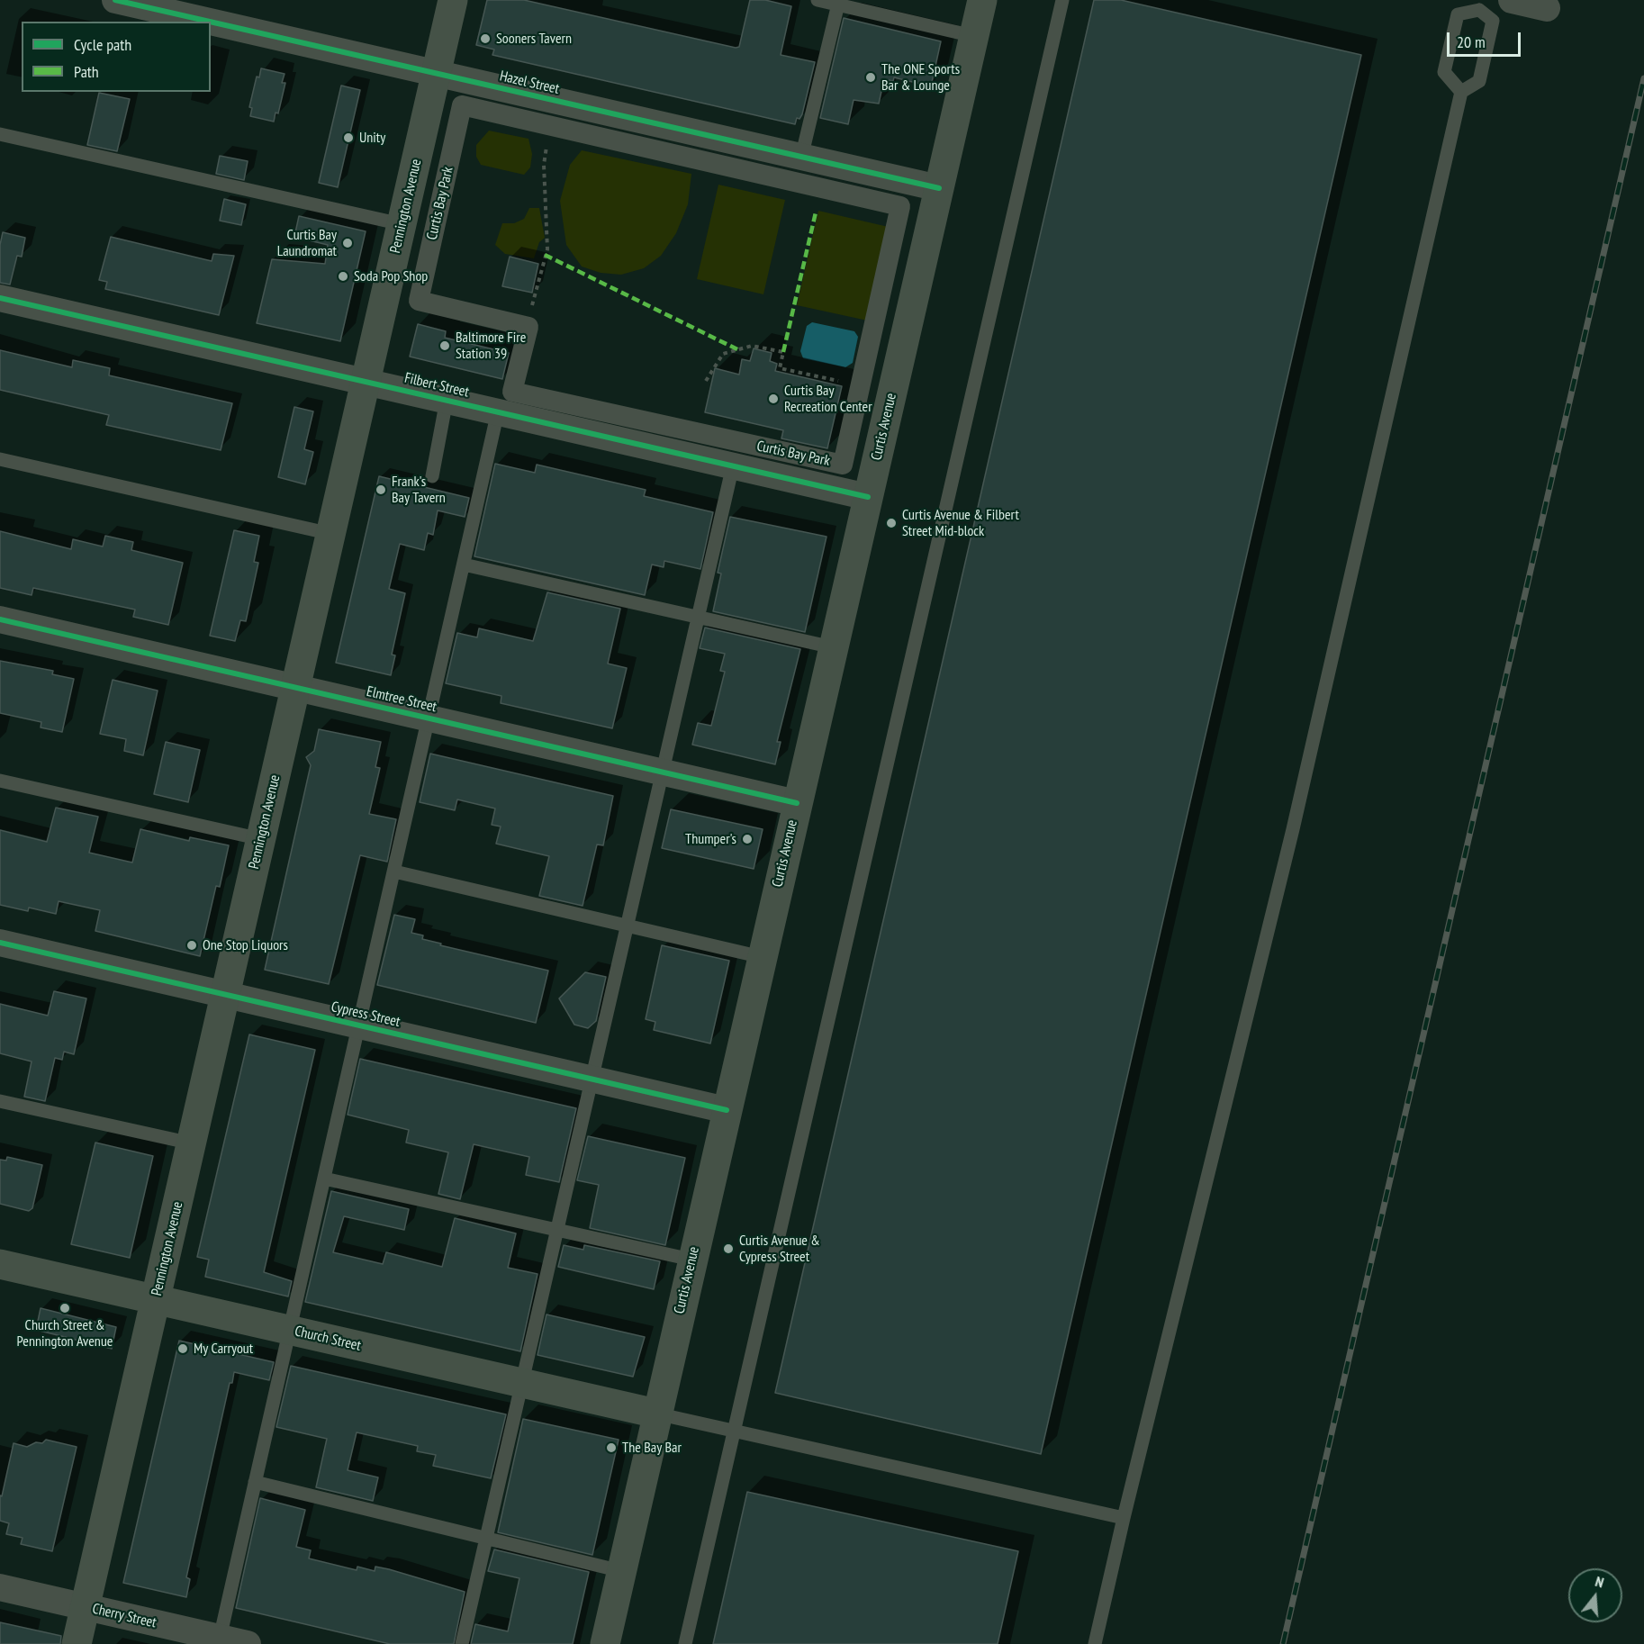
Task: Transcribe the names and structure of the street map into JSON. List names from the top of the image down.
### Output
{
  "streets": {
    "main road": ["Pennington Avenue", "Curtis Avenue", "Church Street"],
    "street": [
      "Hazel Street",
      "Curtis Bay Park",
      "Filbert Street",
      "Elmtree Street",
      "Cypress Street",
      "Cherry Street"
    ]
  },
  "crossings": [
    ["Hazel Street", "Pennington Avenue"],
    ["Hazel Street", "Curtis Avenue"],
    ["Pennington Avenue", "Filbert Street"],
    ["Pennington Avenue", "Elmtree Street"],
    ["Pennington Avenue", "Cypress Street"],
    ["Pennington Avenue", "Church Street"],
    ["Pennington Avenue", "Cherry Street"],
    ["Filbert Street", "Curtis Avenue"],
    ["Curtis Avenue", "Elmtree Street"],
    ["Curtis Avenue", "Cypress Street"],
    ["Curtis Avenue", "Church Street"]
  ],
  "places": [
    "Sooners Tavern",
    "The ONE Sports Bar & Lounge",
    "Unity",
    "Curtis Bay Laundromat",
    "Soda Pop Shop",
    "Baltimore Fire Station 39",
    "Curtis Bay Recreation Center",
    "Frank's Bay Tavern",
    "Curtis Avenue & Filbert Street Mid-block",
    "Thumper's",
    "One Stop Liquors",
    "Curtis Avenue & Cypress Street",
    "Church Street & Pennington Avenue",
    "My Carryout",
    "The Bay Bar"
  ],
  "legend": ["Cycle path", "Path"],
  "scale_bar": "20 m",
  "north": "top"
}
